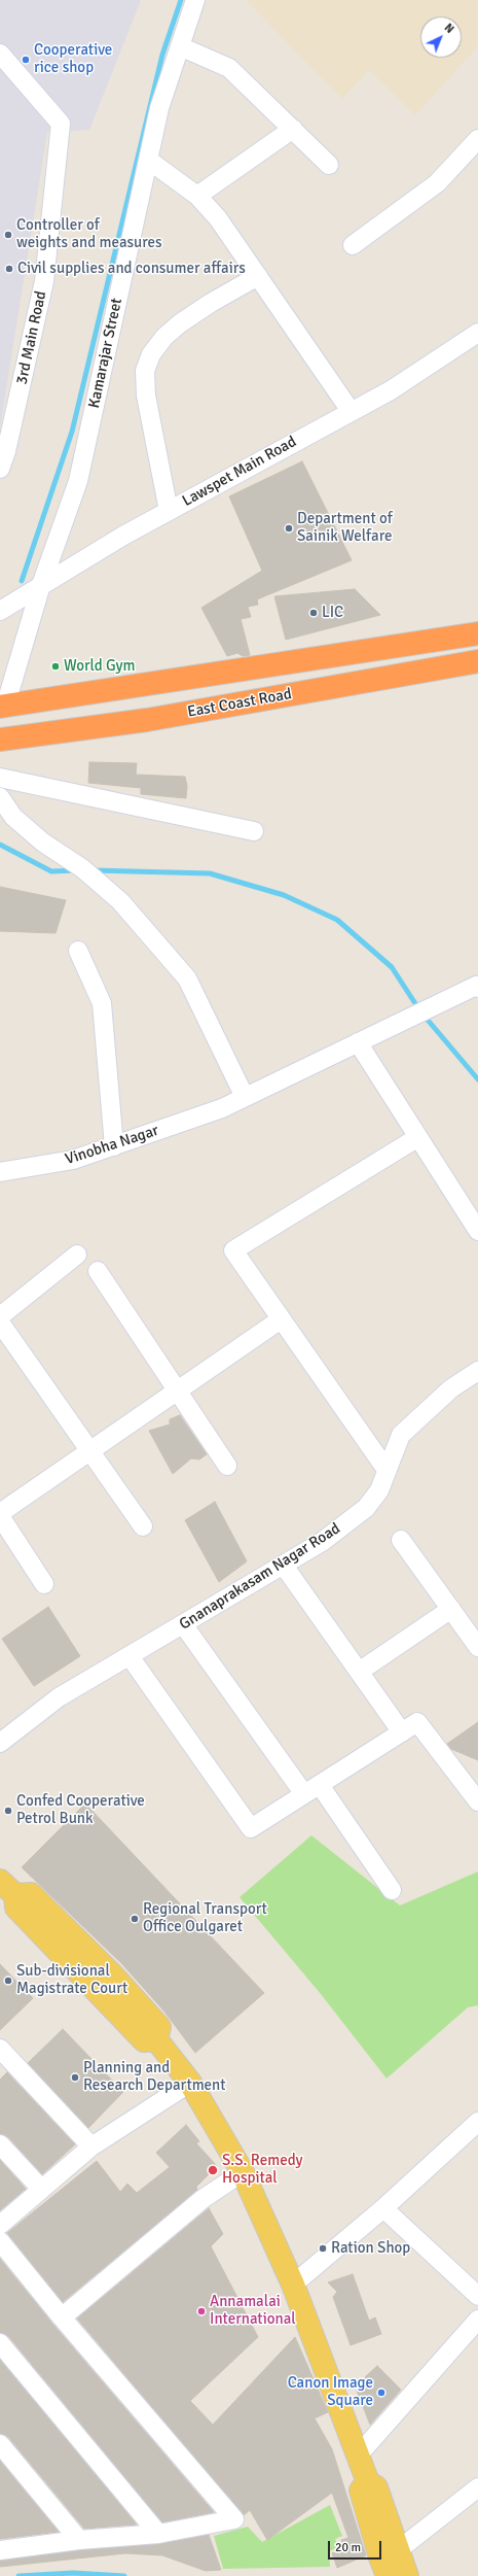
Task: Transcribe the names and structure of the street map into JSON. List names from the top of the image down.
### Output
{
  "streets": {
    "highway": ["East Coast Road"],
    "street": [
      "3rd Main Road",
      "Kamarajar Street",
      "Lawspet Main Road",
      "Vinobha Nagar",
      "Gnanaprakasam Nagar Road"
    ]
  },
  "crossings": [
    ["Kamarajar Street", "Lawspet Main Road"],
    ["Kamarajar Street", "East Coast Road"]
  ],
  "places": [
    "Cooperative rice shop",
    "Controller of weights and measures",
    "Civil supplies and consumer affairs",
    "Department of Sainik Welfare",
    "LIC",
    "World Gym",
    "Confed Cooperative Petrol Bunk",
    "Regional Transport Office Oulgaret",
    "Sub-divisional Magistrate Court",
    "Planning and Research Department",
    "S.S. Remedy Hospital",
    "Ration Shop",
    "Annamalai International",
    "Canon Image Square"
  ],
  "scale_bar": "20 m",
  "north": "top right"
}
